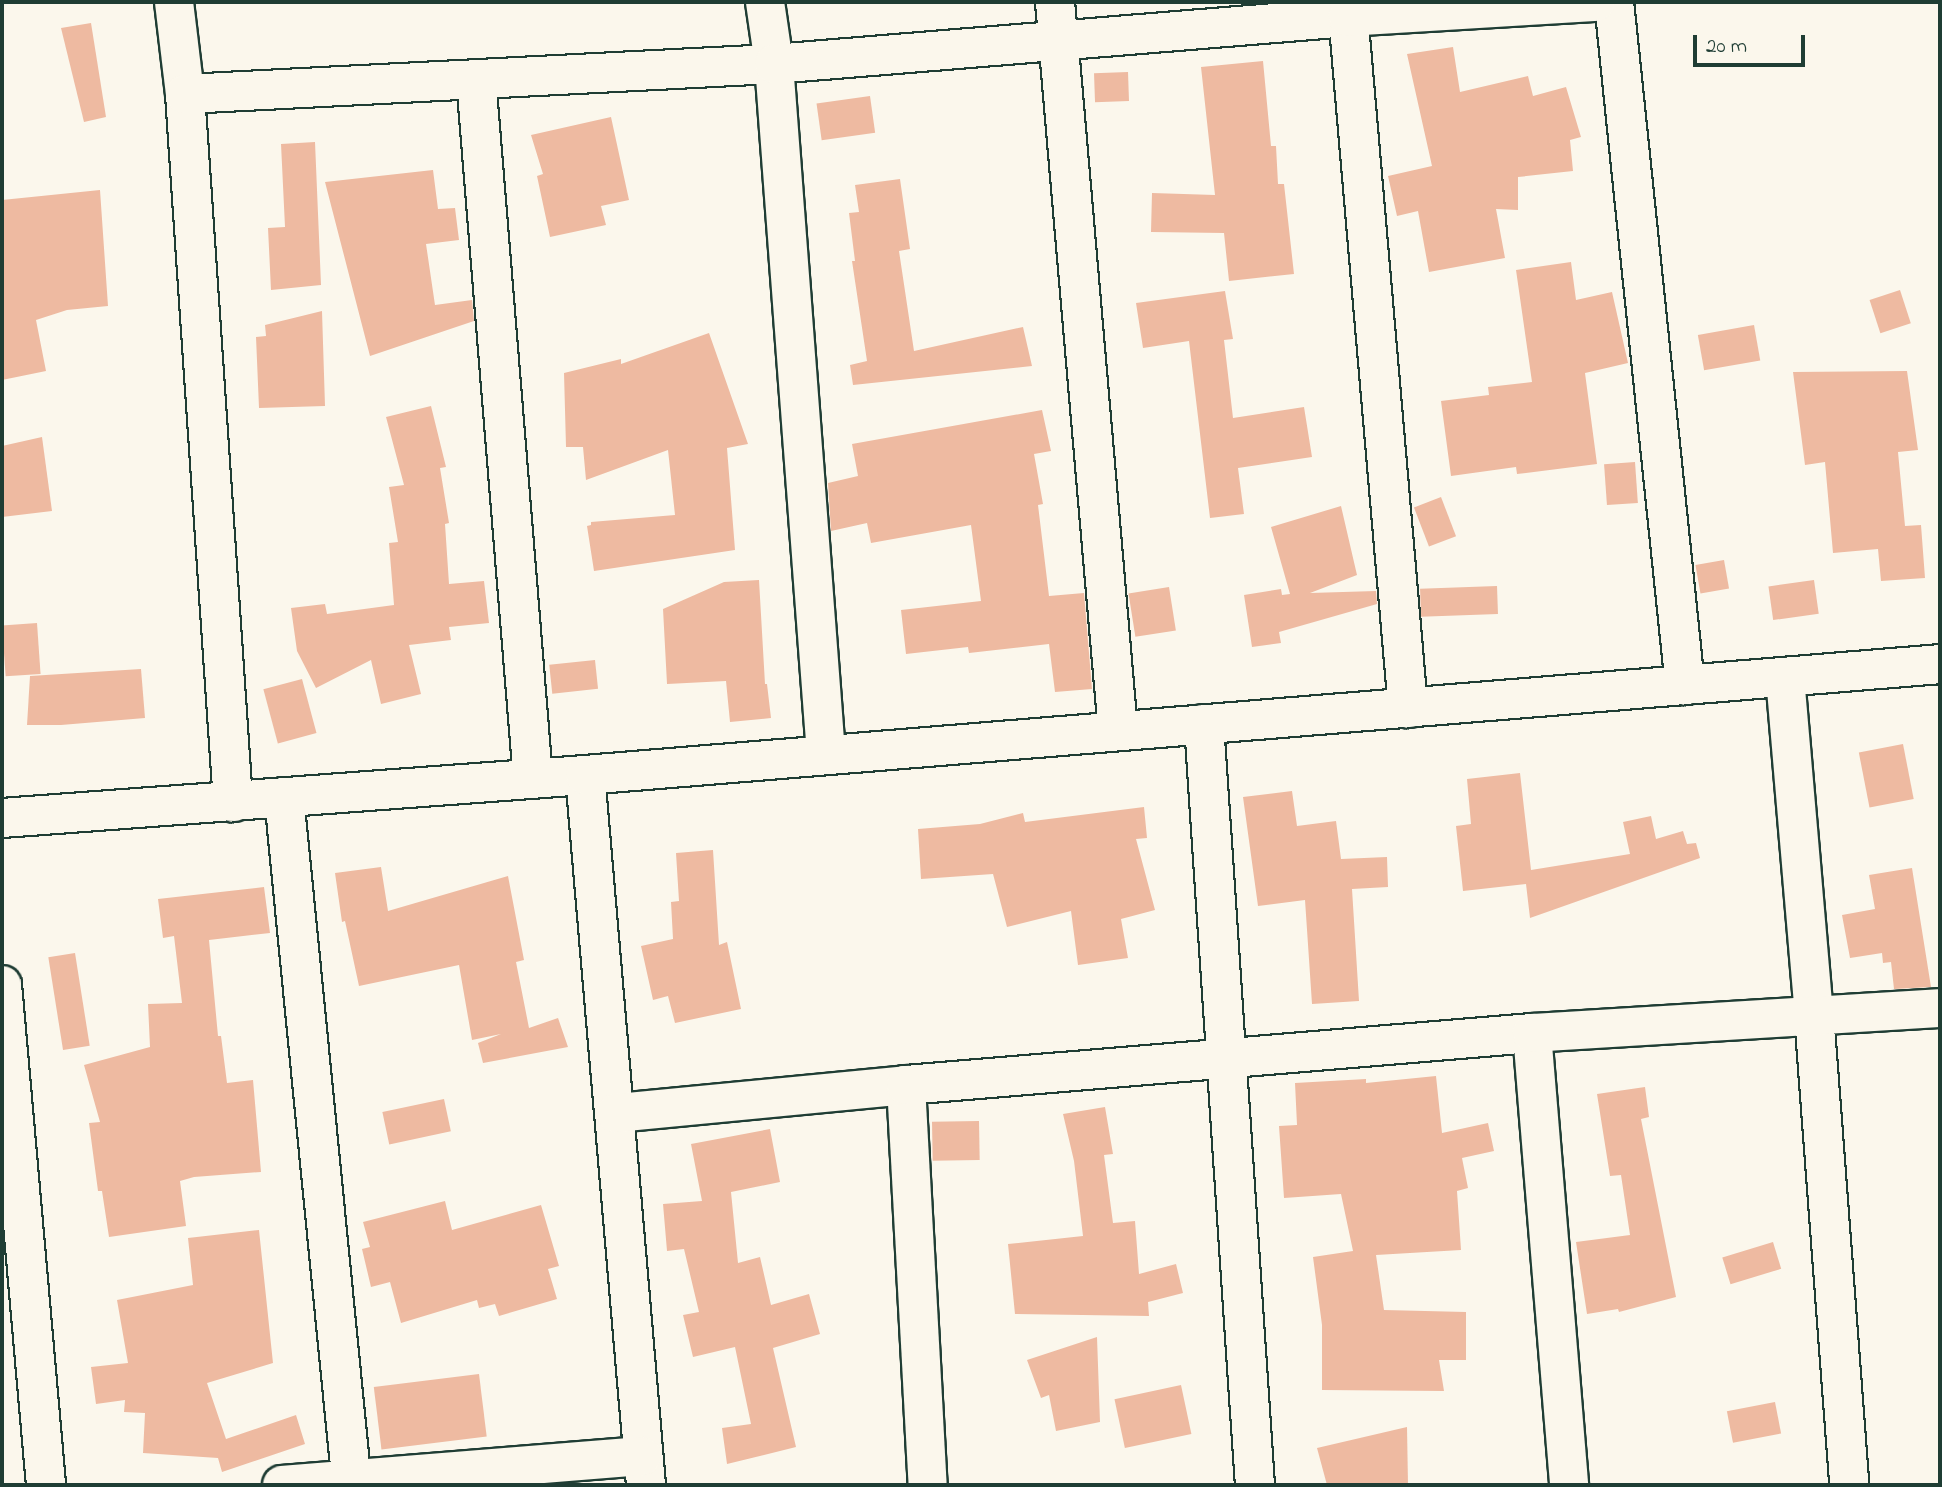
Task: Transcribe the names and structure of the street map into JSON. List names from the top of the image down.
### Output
{
  "scale_bar": "20 m"
}
